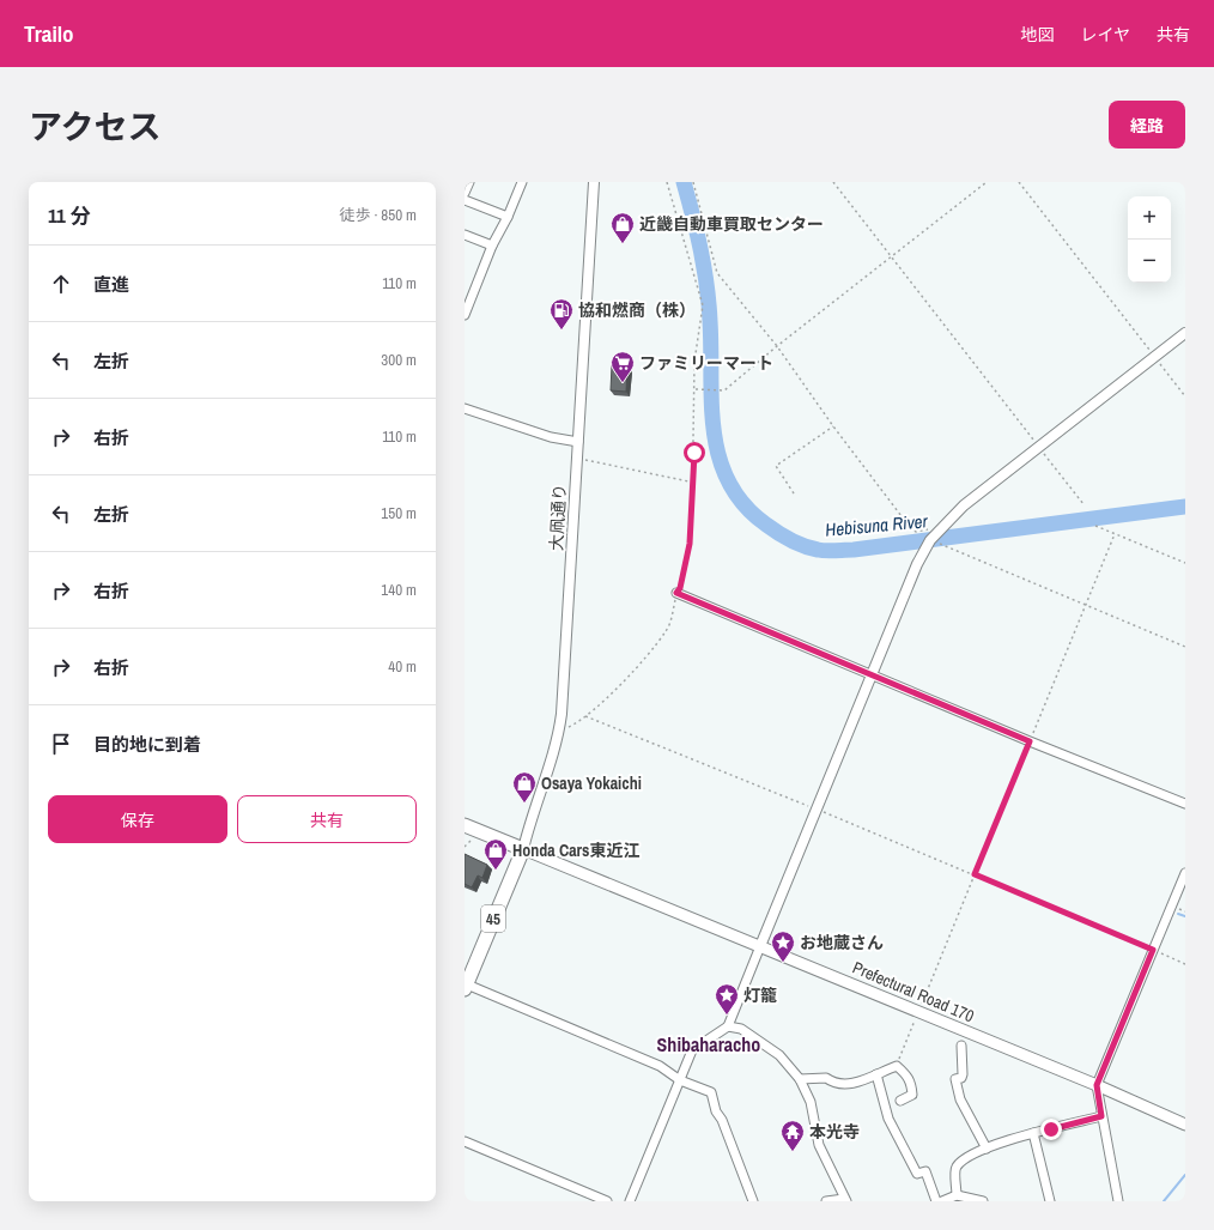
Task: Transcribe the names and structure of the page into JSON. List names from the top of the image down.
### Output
{
  "streets": {
    "main road": ["45", "Prefectural Road 170"],
    "street": ["大凧通り"]
  },
  "crossings": [
    ["大凧通り", "45"],
    ["大凧通り", "Prefectural Road 170"],
    ["45", "Prefectural Road 170"]
  ],
  "districts": ["Shibaharacho"],
  "water": ["Hebisuna River"],
  "places": {
    "shop": ["近畿自動車買取センター", "Osaya Yokaichi", "Honda Cars東近江"],
    "fuel station": ["協和燃商（株）"],
    "supermarket": ["ファミリーマート"],
    "place": ["お地蔵さん", "灯籠"],
    "temple": ["本光寺"]
  },
  "page": {
    "header": "Trailo",
    "nav": ["地図", "レイヤ", "共有"],
    "title": "アクセス",
    "buttons": [
      "経路",
      ["保存", "共有"]
    ],
    "heading": ["11 分", "徒歩 · 850 m"],
    "map_buttons": ["+", "−"],
    "list": [
      ["直進", "110 m"],
      ["左折", "300 m"],
      ["右折", "110 m"],
      ["左折", "150 m"],
      ["右折", "140 m"],
      ["右折", "40 m"],
      "目的地に到着"
    ]
  }
}
